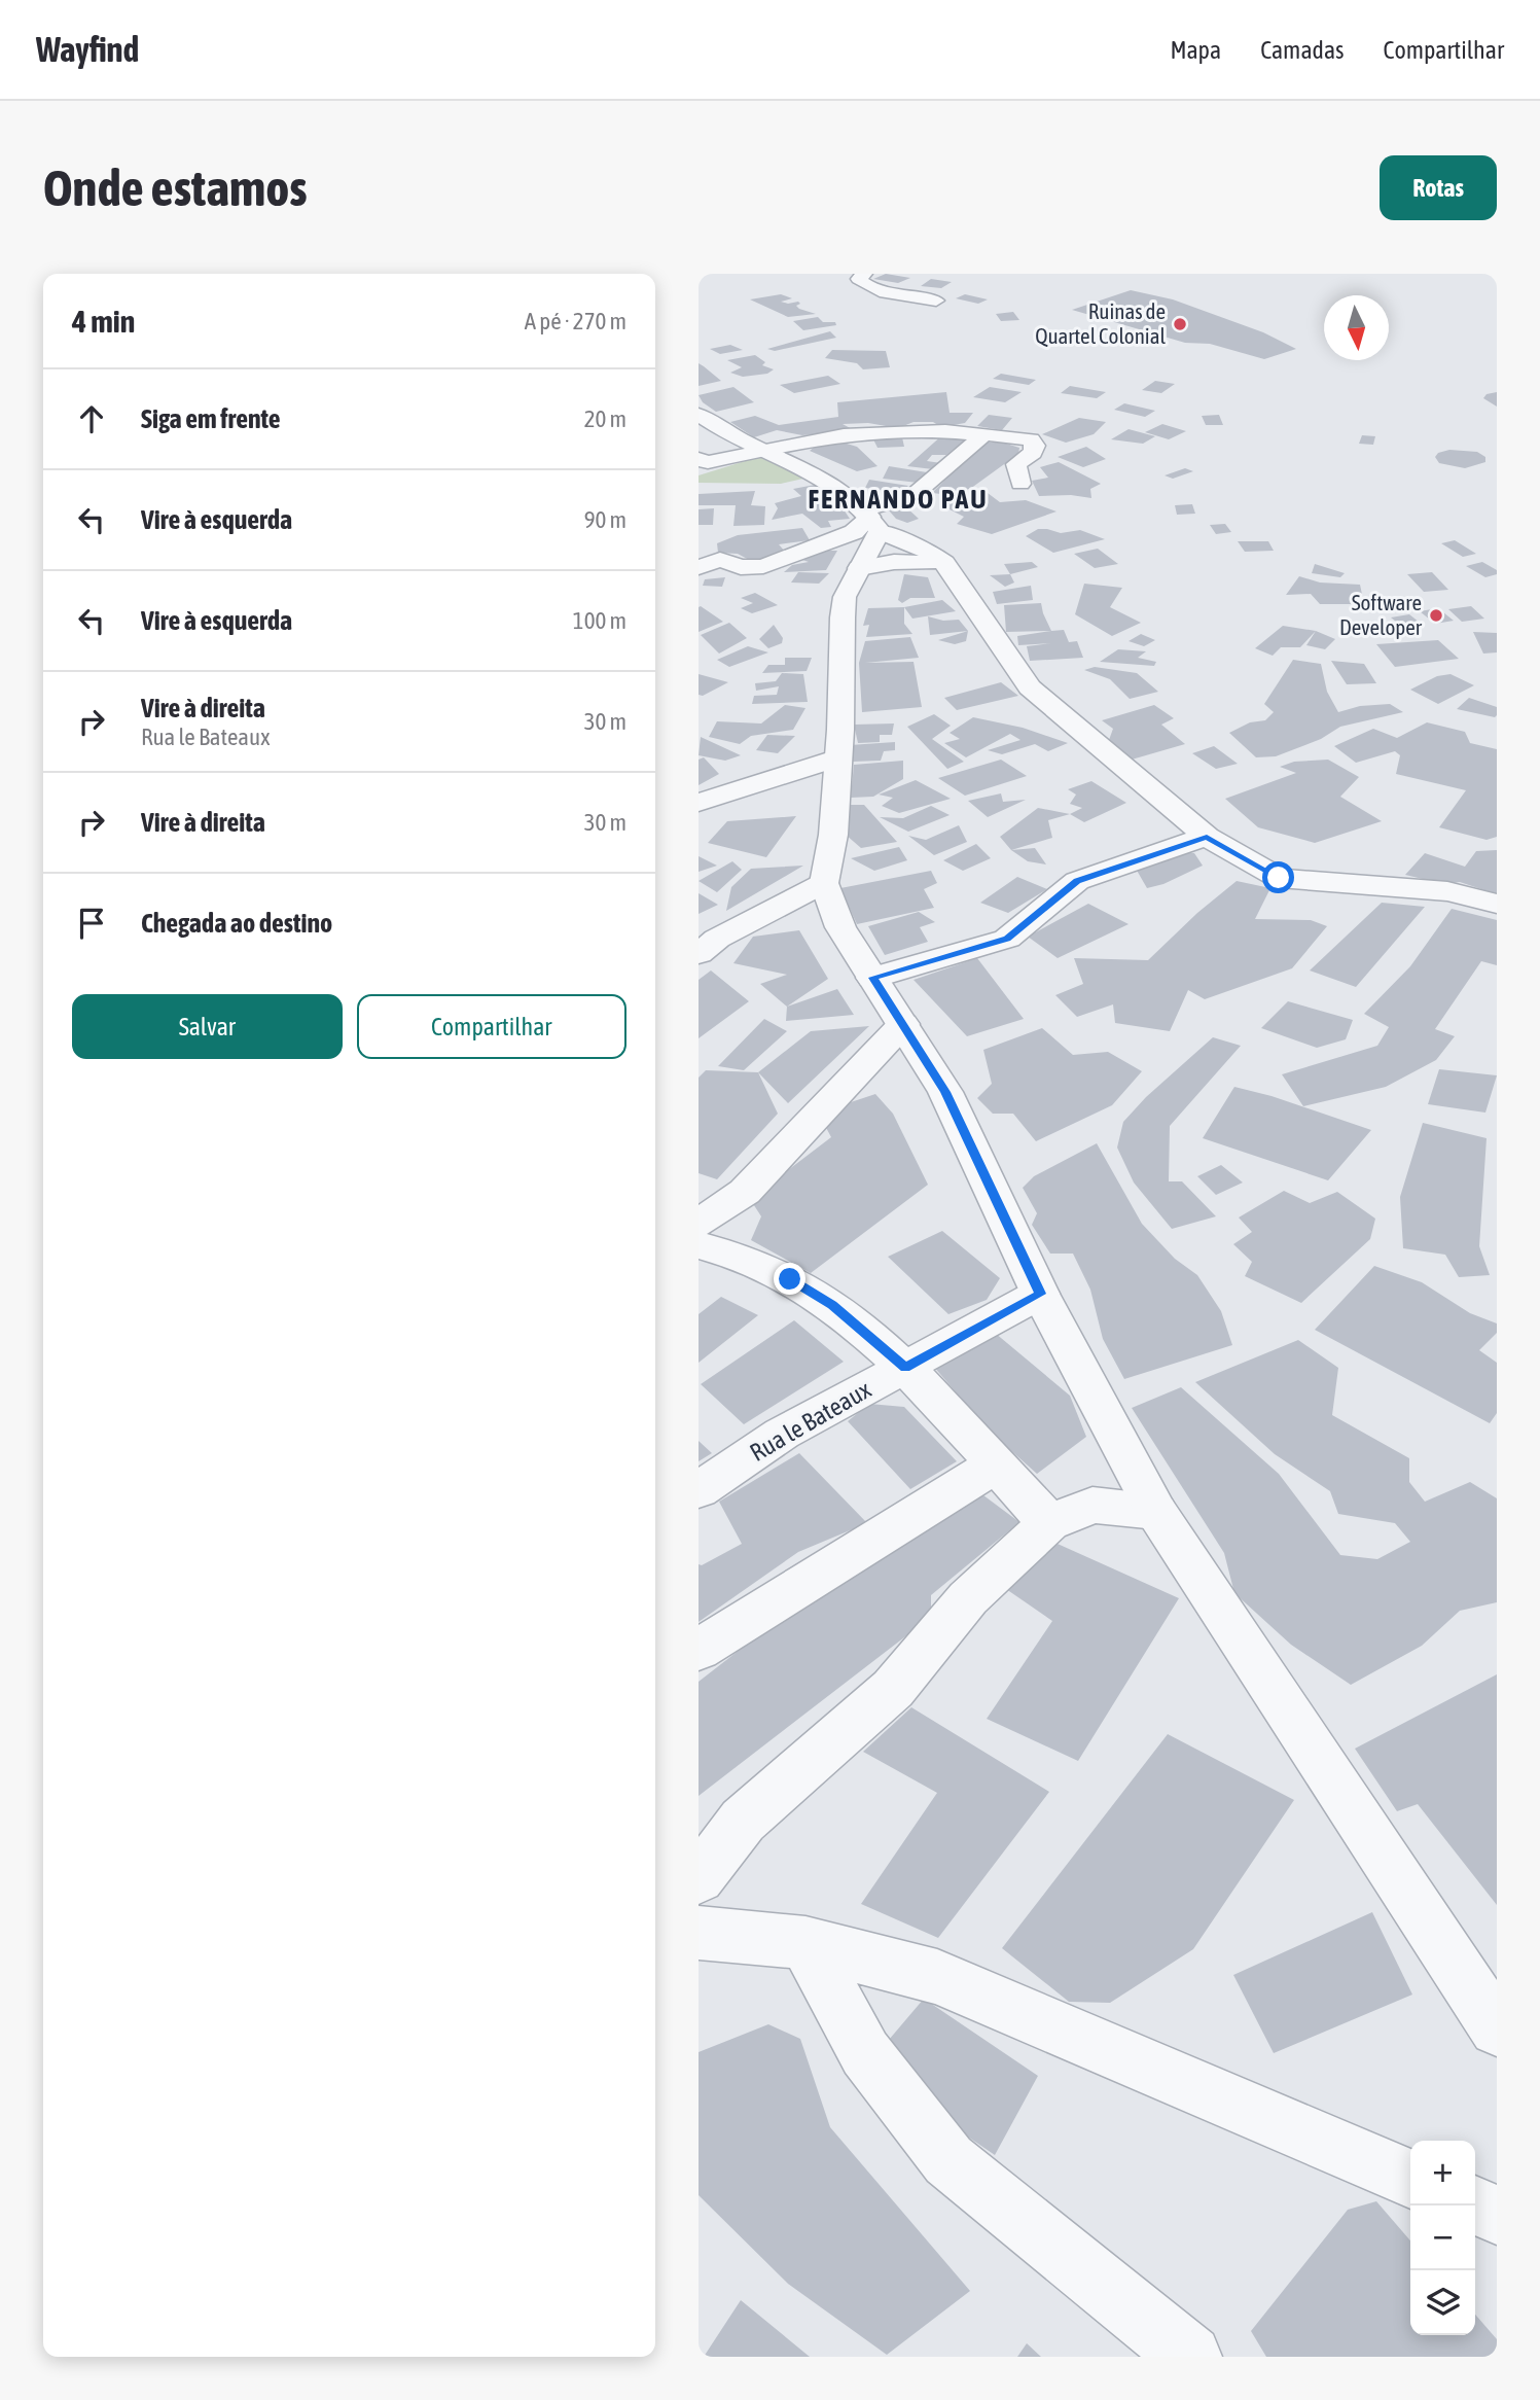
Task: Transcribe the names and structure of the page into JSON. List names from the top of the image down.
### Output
{
  "streets": {
    "street": ["Rua le Bateaux"]
  },
  "districts": ["FERNANDO PAU"],
  "places": ["Ruinas de Quartel Colonial", "Software Developer"],
  "north": "bottom",
  "page": {
    "header": "Wayfind",
    "nav": ["Mapa", "Camadas", "Compartilhar"],
    "buttons": [
      "Rotas",
      ["Salvar", "Compartilhar"]
    ],
    "title": "Onde estamos",
    "heading": ["4 min", "A pé · 270 m"],
    "list": [
      ["Siga em frente", "20 m"],
      ["Vire à esquerda", "90 m"],
      ["Vire à esquerda", "100 m"],
      ["Vire à direita", "Rua le Bateaux", "30 m"],
      ["Vire à direita", "30 m"],
      "Chegada ao destino"
    ],
    "map_buttons": ["+", "−"]
  }
}
